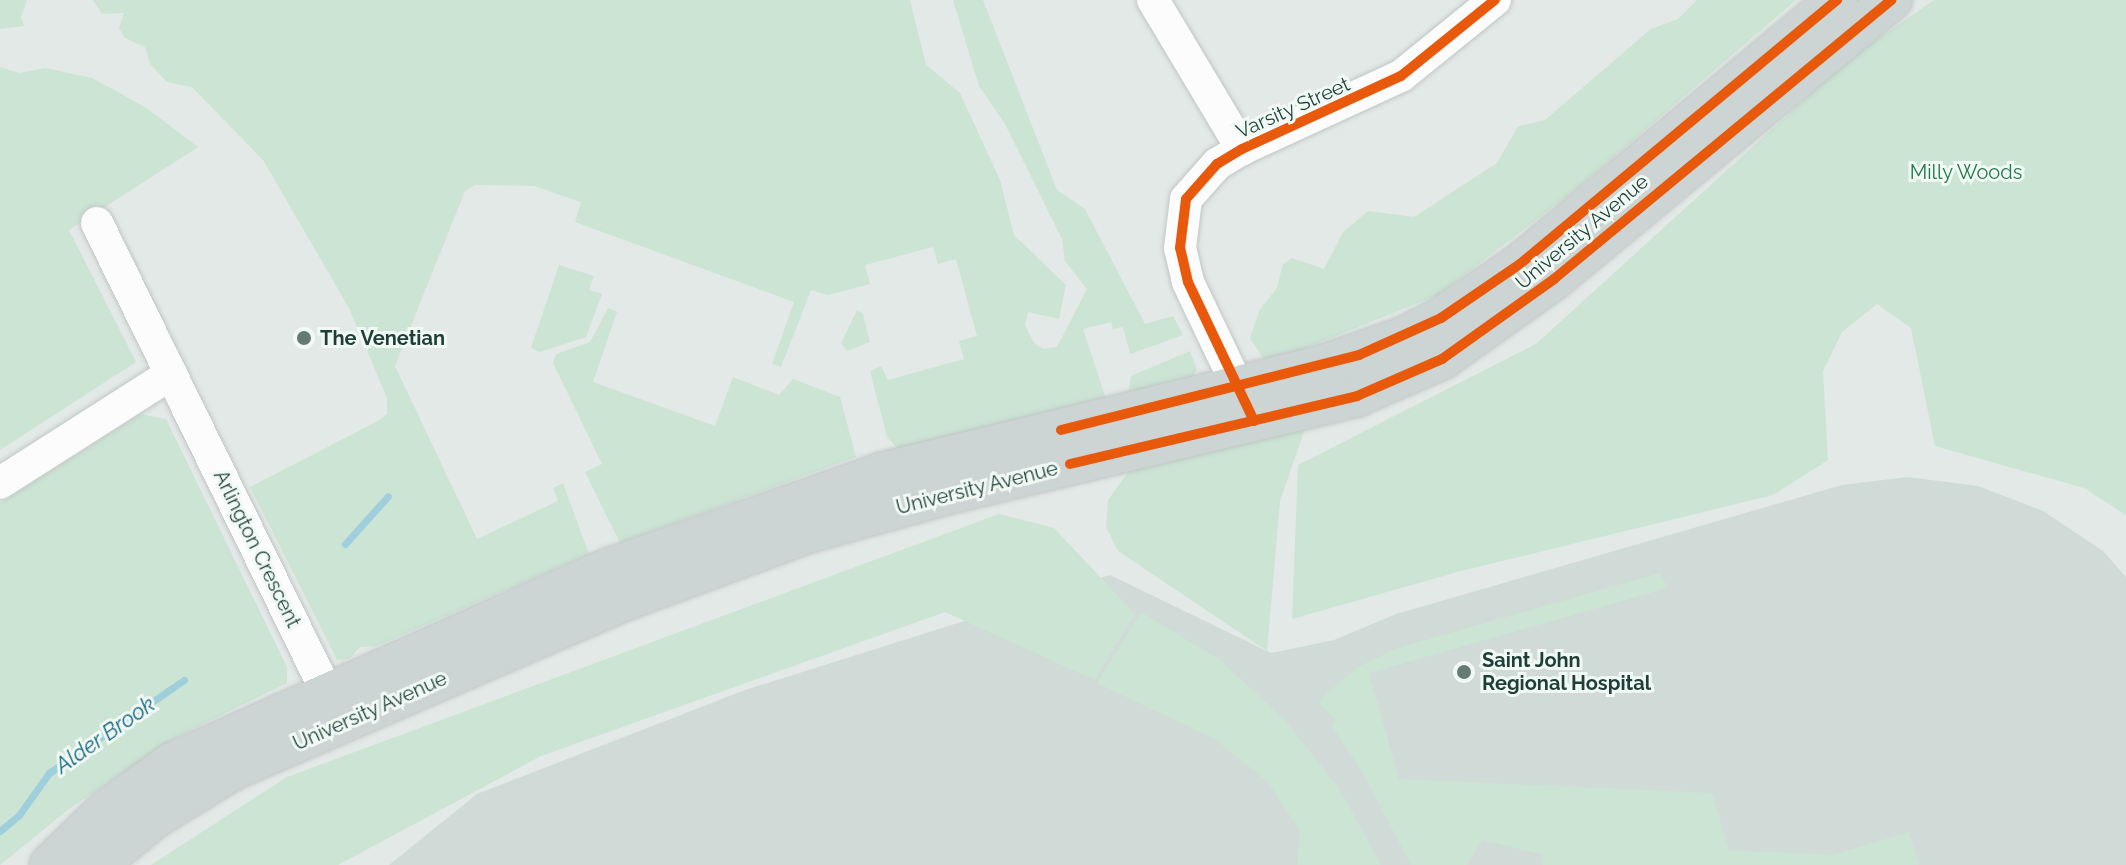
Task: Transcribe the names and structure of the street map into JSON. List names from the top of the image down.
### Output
{
  "streets": {
    "main road": ["University Avenue"],
    "street": ["Varsity Street", "Arlington Crescent"]
  },
  "crossings": [
    ["Varsity Street", "University Avenue"],
    ["University Avenue", "Arlington Crescent"]
  ],
  "water": ["Alder Brook"],
  "parks": ["Milly Woods"],
  "places": ["The Venetian", "Saint John Regional Hospital"]
}
